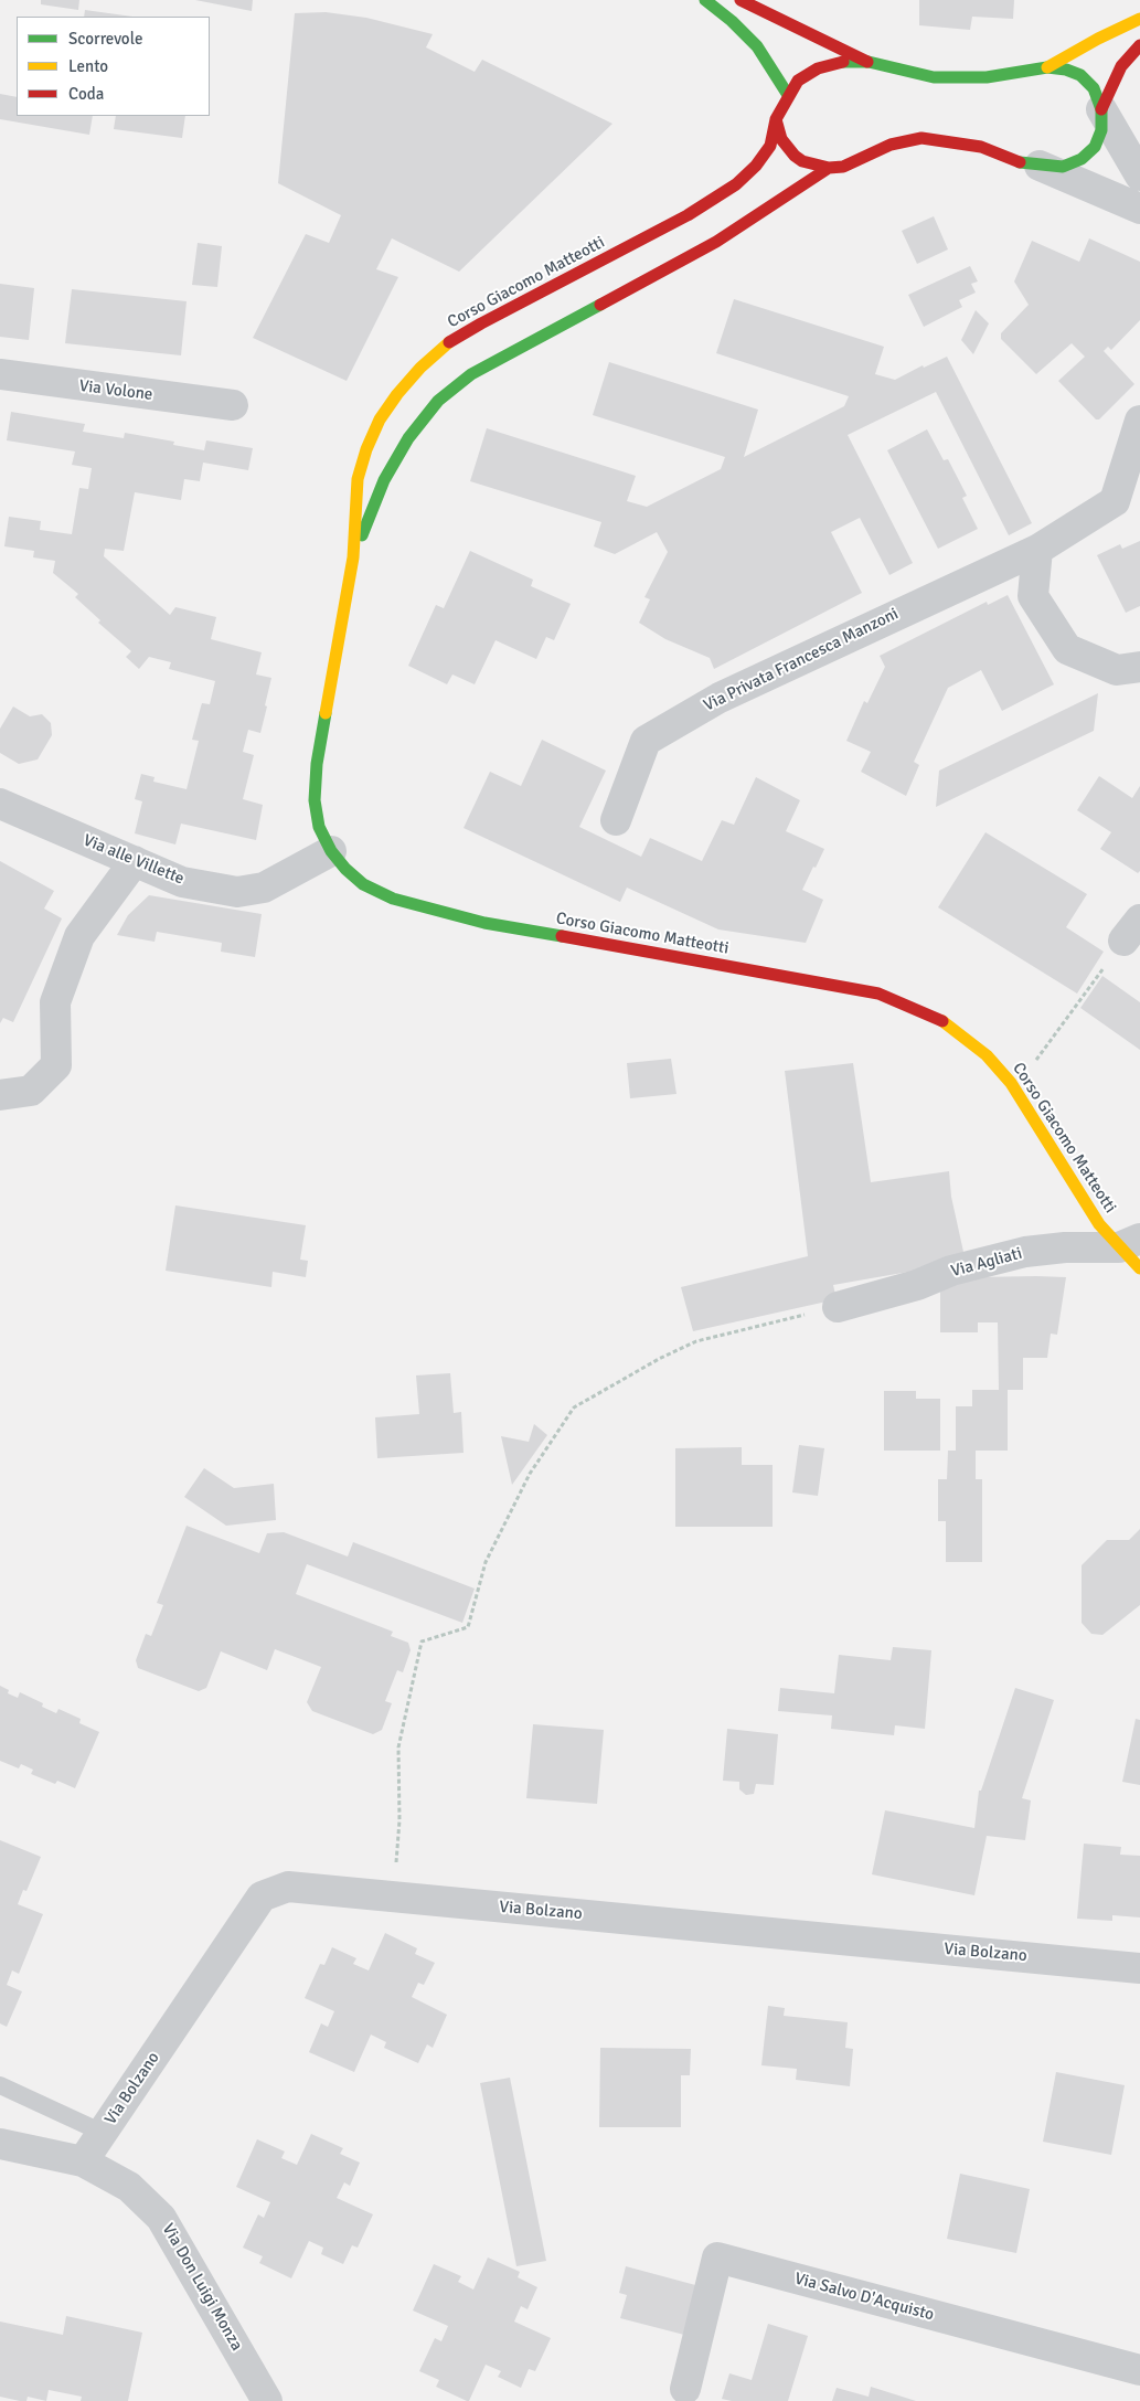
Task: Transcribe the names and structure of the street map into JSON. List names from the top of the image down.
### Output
{
  "streets": {
    "main road": ["Corso Giacomo Matteotti"],
    "street": [
      "Via Volone",
      "Via Privata Francesca Manzoni",
      "Via alle Villette",
      "Via Agliati",
      "Via Bolzano",
      "Via Don Luigi Monza",
      "Via Salvo D'Acquisto"
    ]
  },
  "crossings": [
    ["Corso Giacomo Matteotti", "Via alle Villette"],
    ["Corso Giacomo Matteotti", "Via Agliati"],
    ["Via Bolzano", "Via Don Luigi Monza"]
  ],
  "legend": ["Scorrevole", "Lento", "Coda"]
}
